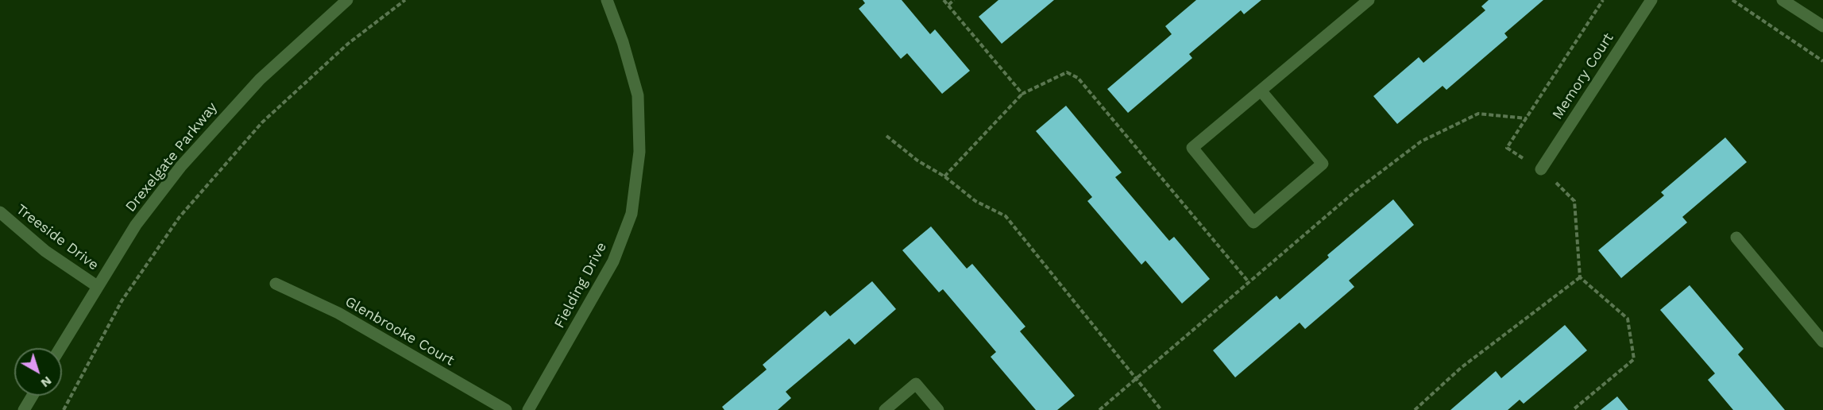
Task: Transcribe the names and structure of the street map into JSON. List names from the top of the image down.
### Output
{
  "streets": {
    "street": [
      "Memory Court",
      "Drexelgate Parkway",
      "Treeside Drive",
      "Fielding Drive",
      "Glenbrooke Court"
    ]
  },
  "crossings": [
    ["Drexelgate Parkway", "Treeside Drive"]
  ],
  "north": "bottom right"
}
